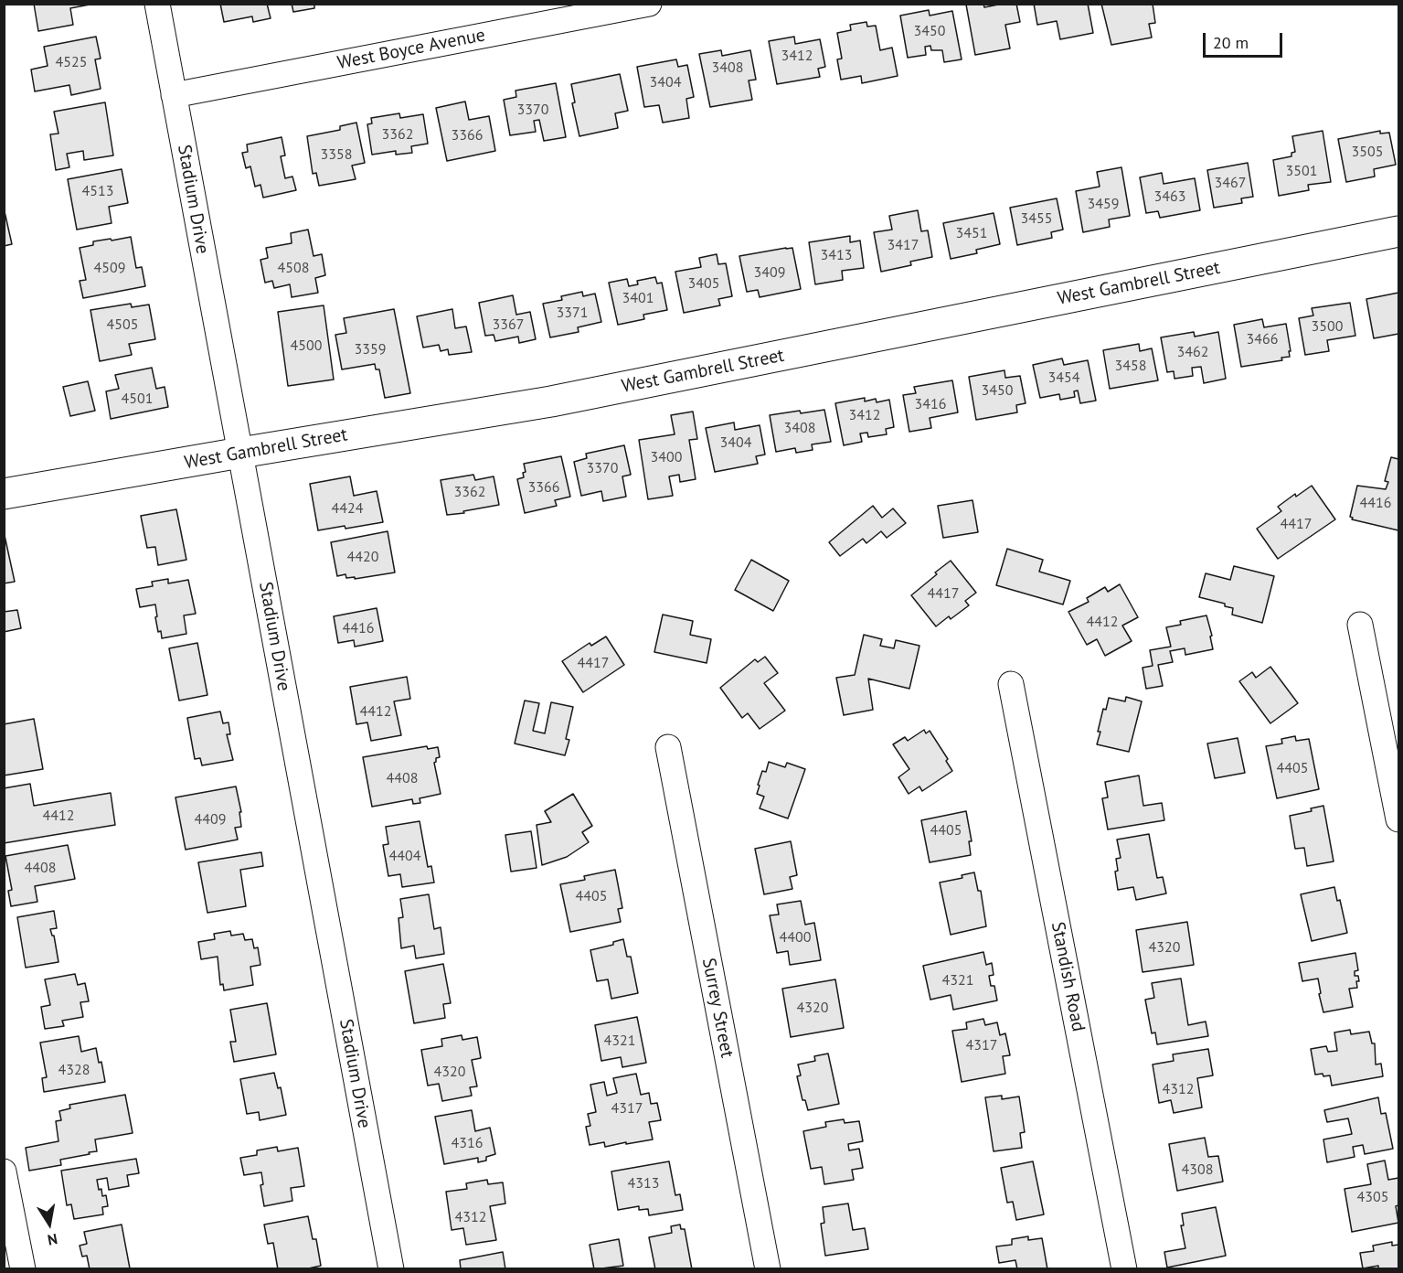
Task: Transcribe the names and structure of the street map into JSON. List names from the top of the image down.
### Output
{
  "streets": {
    "street": [
      "West Boyce Avenue",
      "Stadium Drive",
      "West Gambrell Street",
      "Standish Road",
      "Surrey Street"
    ]
  },
  "crossings": [
    ["West Boyce Avenue", "Stadium Drive"],
    ["Stadium Drive", "West Gambrell Street"]
  ],
  "house_numbers": [
    "3450",
    "3412",
    "4525",
    "3408",
    "3404",
    "3370",
    "3362",
    "3366",
    "3505",
    "3358",
    "3501",
    "3467",
    "4513",
    "3463",
    "3459",
    "3455",
    "3451",
    "3417",
    "3413",
    "4509",
    "4508",
    "3409",
    "3405",
    "3401",
    "3371",
    "4505",
    "3367",
    "3500",
    "3466",
    "4500",
    "3359",
    "3462",
    "3458",
    "3454",
    "3450",
    "4501",
    "3416",
    "3412",
    "3408",
    "3404",
    "3400",
    "3370",
    "3366",
    "3362",
    "4416",
    "4424",
    "4417",
    "4420",
    "4417",
    "4412",
    "4416",
    "4417",
    "4412",
    "4405",
    "4408",
    "4412",
    "4409",
    "4405",
    "4404",
    "4408",
    "4405",
    "4400",
    "4320",
    "4321",
    "4320",
    "4321",
    "4317",
    "4328",
    "4320",
    "4312",
    "4317",
    "4316",
    "4308",
    "4313",
    "4305",
    "4312"
  ],
  "scale_bar": "20 m",
  "north": "bottom"
}
